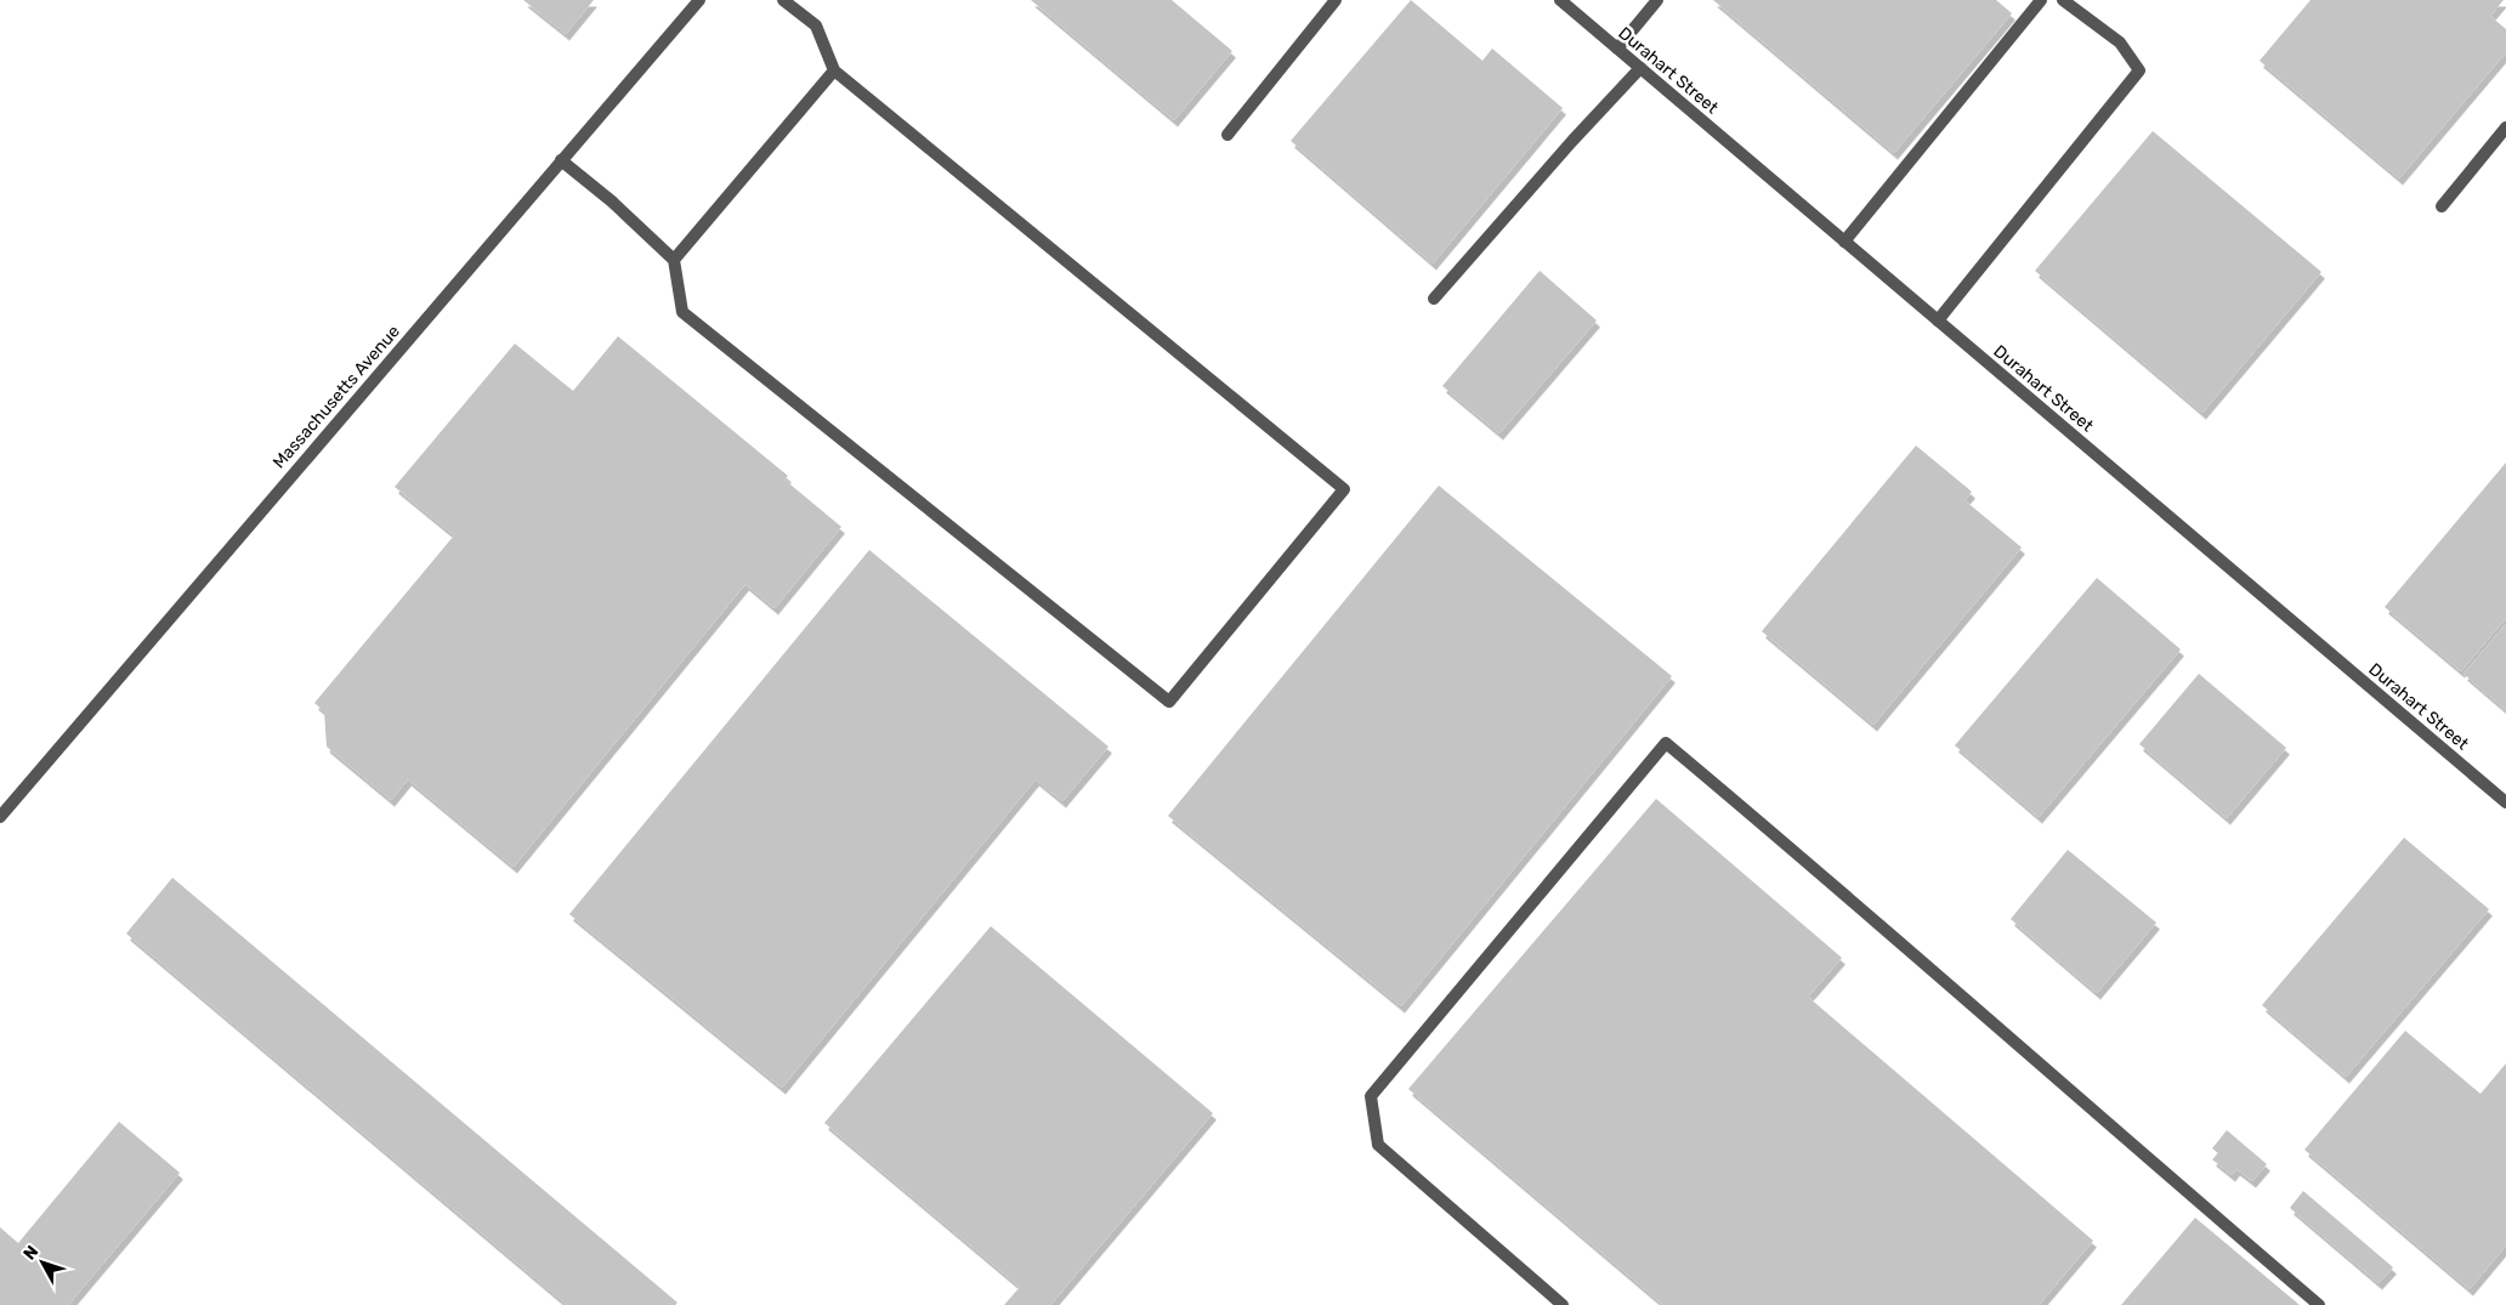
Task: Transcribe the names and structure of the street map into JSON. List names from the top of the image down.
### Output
{
  "streets": {
    "street": ["Durahart Street", "Massachusetts Avenue"]
  },
  "north": "top left"
}
